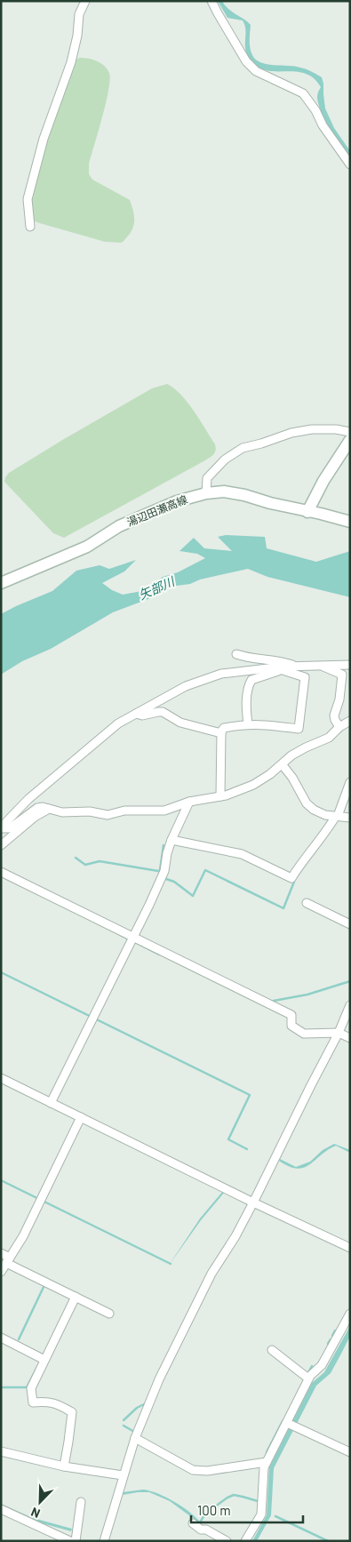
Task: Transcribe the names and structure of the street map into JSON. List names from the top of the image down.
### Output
{
  "streets": {
    "main road": ["湯辺田瀬高線"]
  },
  "water": ["矢部川"],
  "scale_bar": "100 m",
  "north": "bottom left"
}
